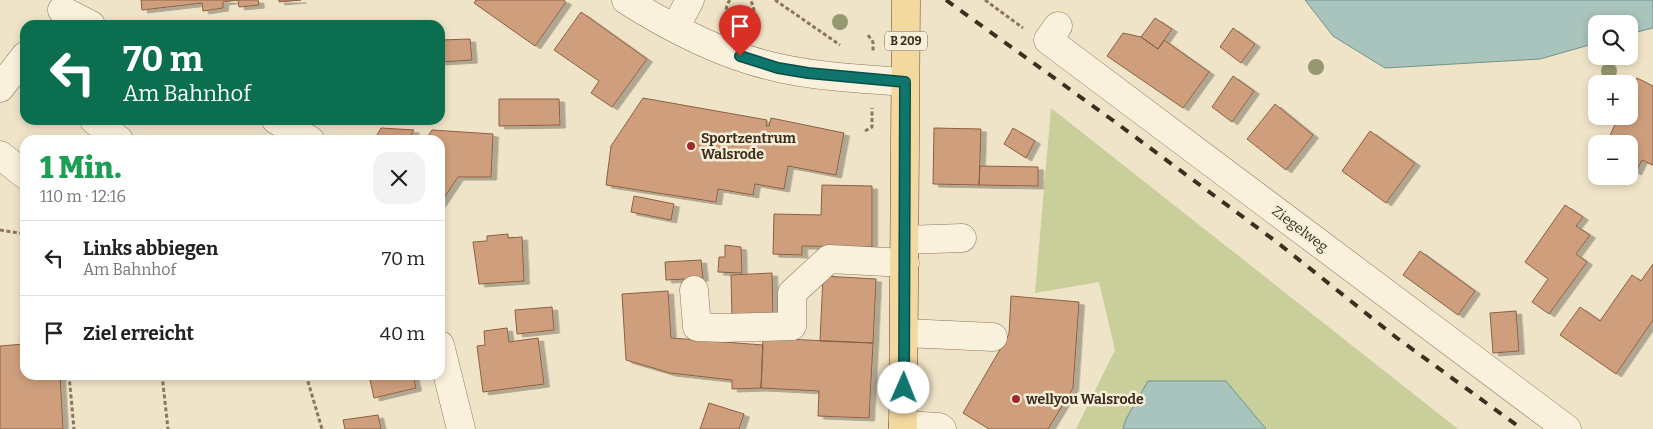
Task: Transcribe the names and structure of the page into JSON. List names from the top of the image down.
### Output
{
  "streets": {
    "main road": ["B 209"],
    "street": ["Ziegelweg"]
  },
  "places": ["Sportzentrum Walsrode", "wellyou Walsrode"],
  "page": {
    "map_buttons": ["+", "−"],
    "turn": ["70 m", "Am Bahnhof"],
    "heading": ["1 Min.", "110 m · 12:16"],
    "list": [
      {
        "name": "Links abbiegen",
        "note": "Am Bahnhof",
        "value": "70 m"
      },
      {
        "name": "Ziel erreicht",
        "value": "40 m"
      }
    ]
  }
}
